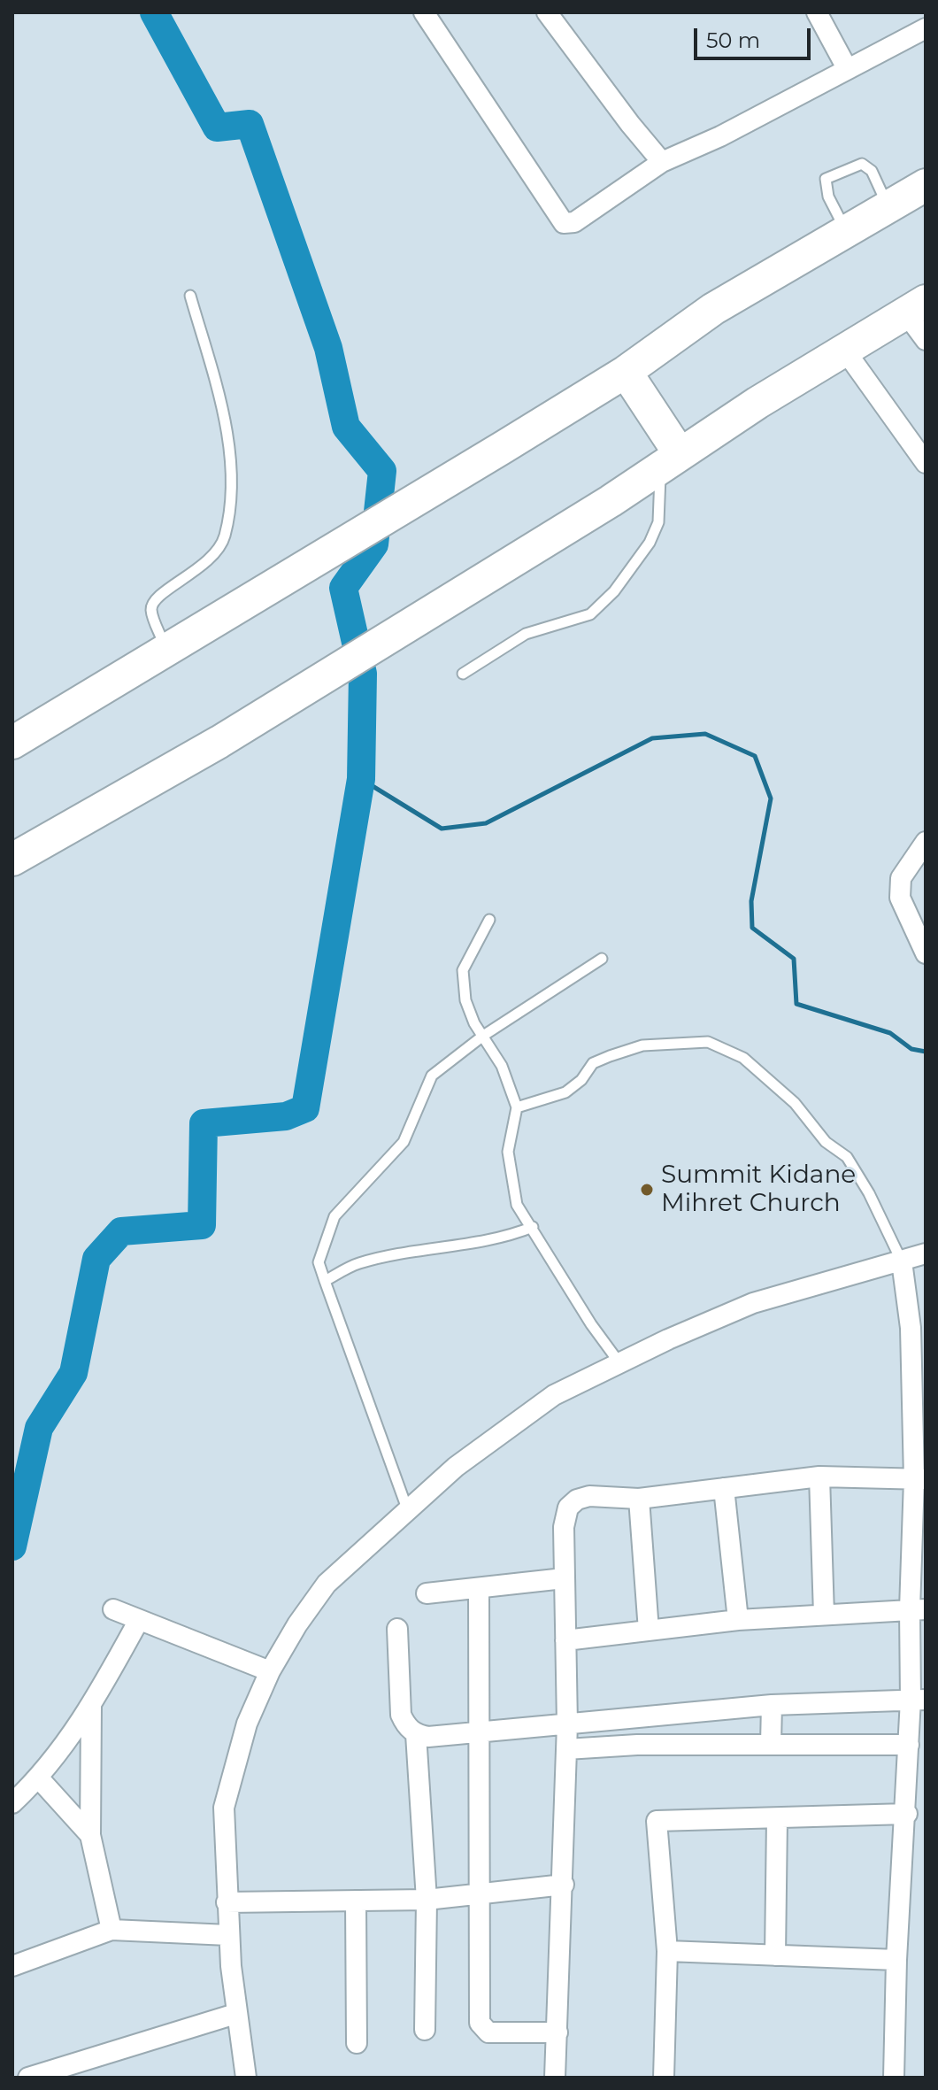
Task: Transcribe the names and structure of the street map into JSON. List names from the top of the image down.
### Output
{
  "places": ["Summit Kidane Mihret Church"],
  "scale_bar": "50 m"
}
